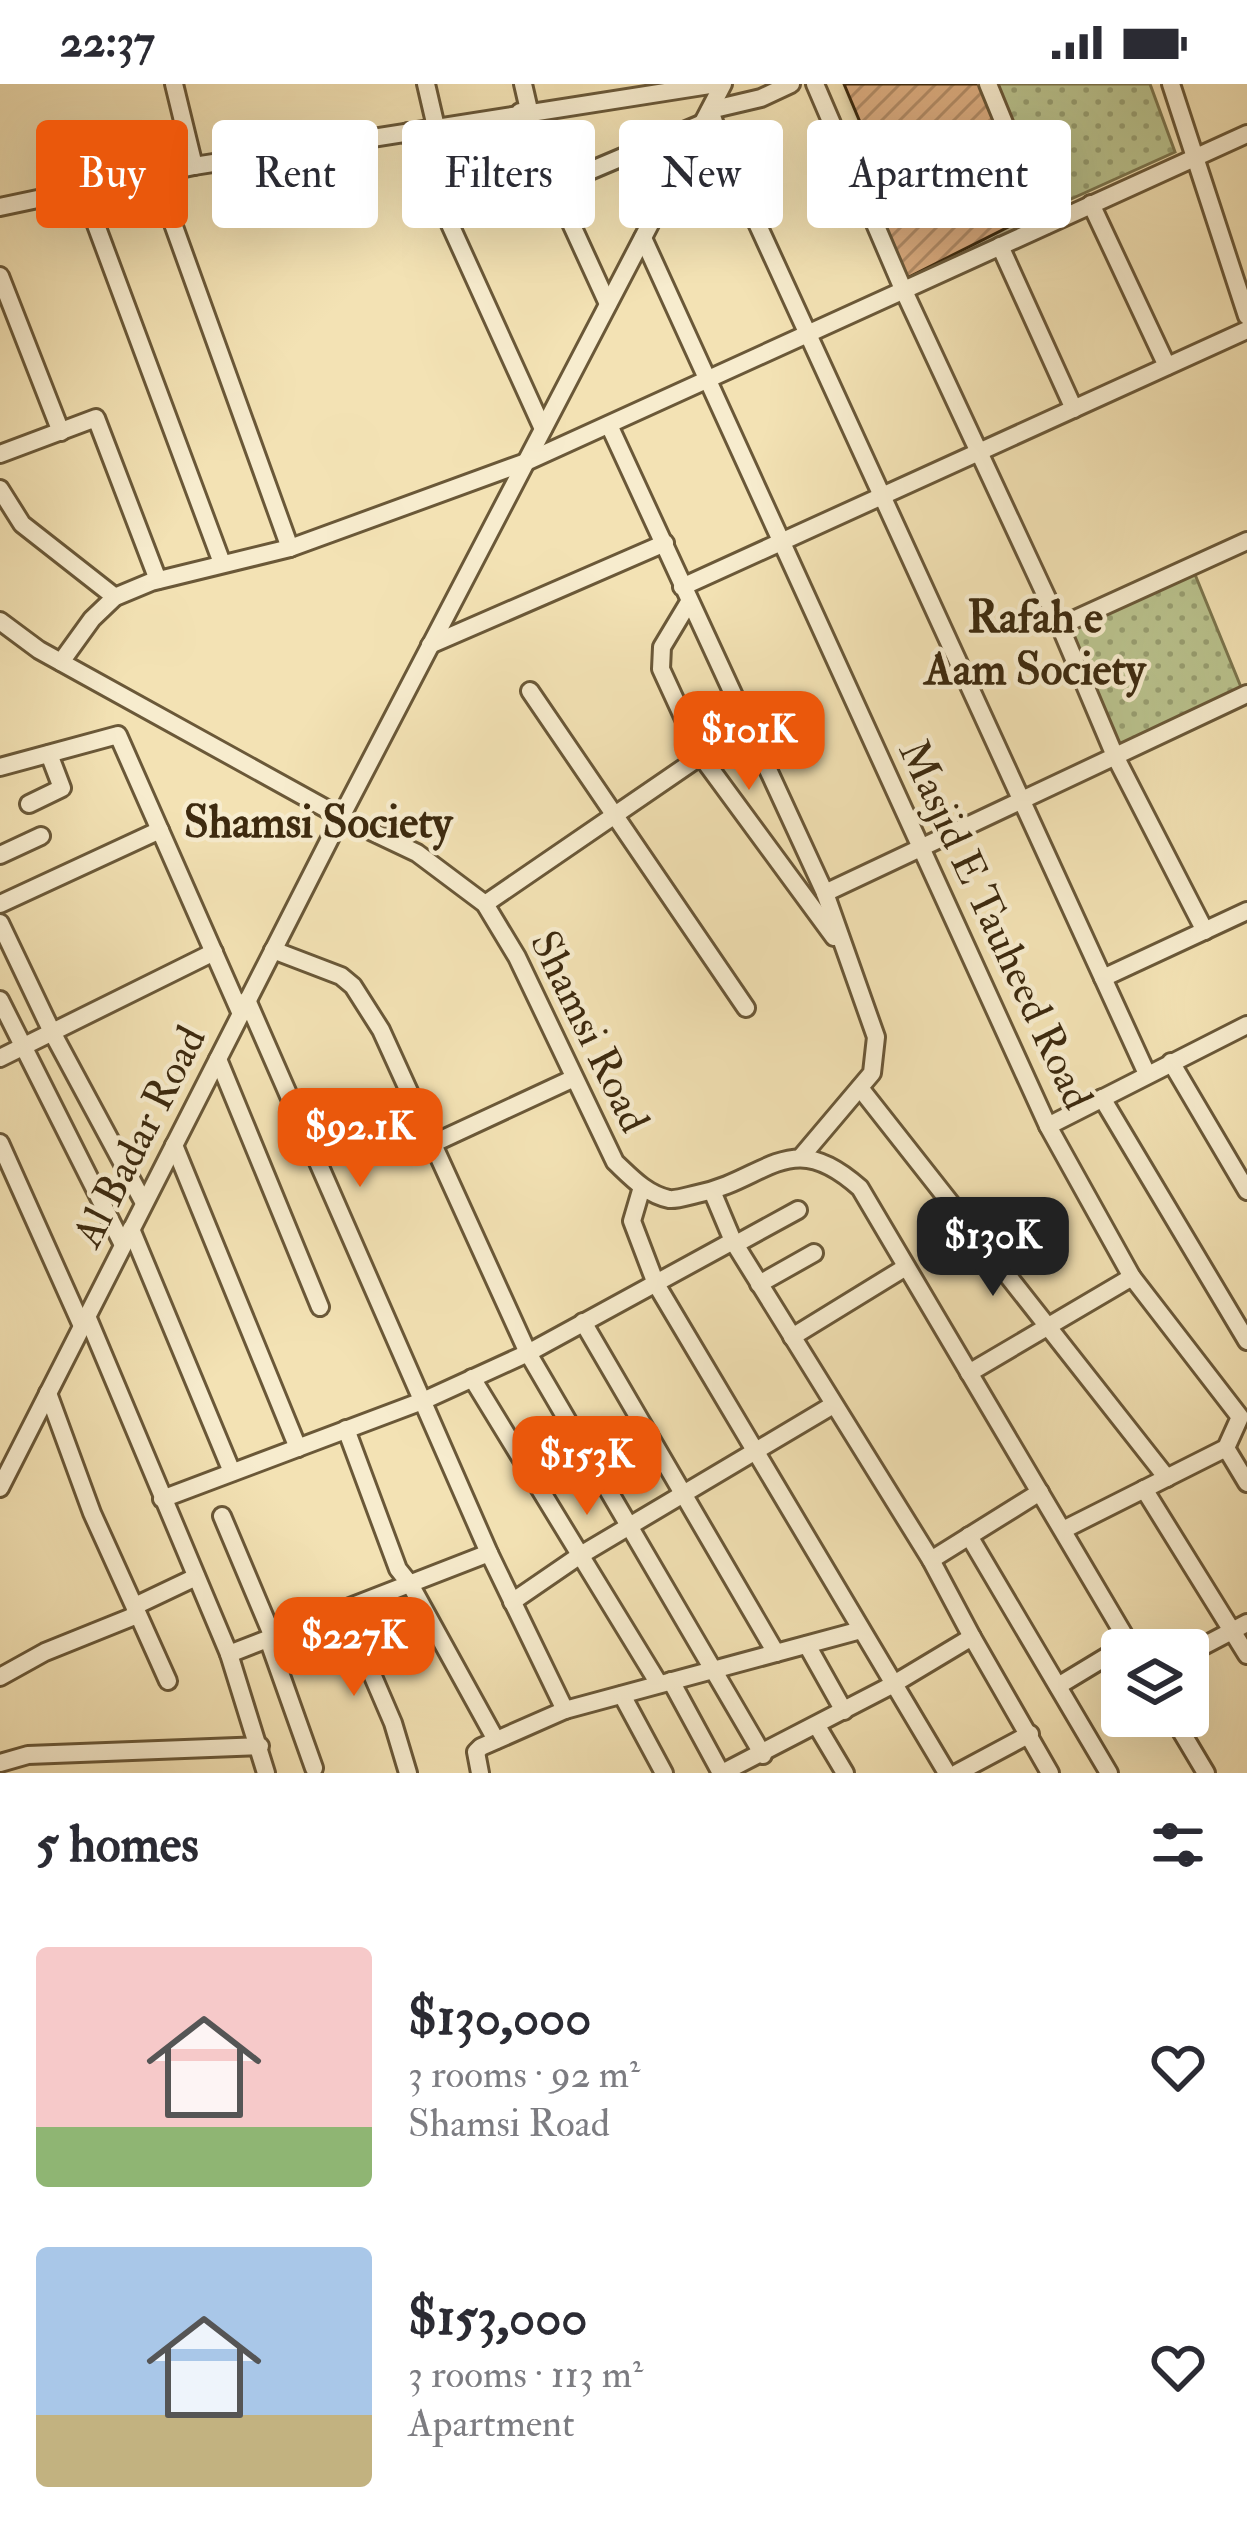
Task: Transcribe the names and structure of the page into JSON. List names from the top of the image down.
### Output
{
  "streets": {
    "street": ["Masjid E Tauheed Road", "Shamsi Road", "Al Badar Road"]
  },
  "crossings": [
    ["Masjid E Tauheed Road", "Al Badar Road"],
    ["Shamsi Road", "Al Badar Road"]
  ],
  "districts": ["Rafah e Aam Society", "Shamsi Society"],
  "page": {
    "status": "22:37",
    "chip": [
      "Buy",
      "Rent",
      "Filters",
      "New",
      "Apartment"
    ],
    "price": [
      "$101K",
      "$92.1K",
      "$130K",
      "$153K",
      "$227K"
    ],
    "heading": "5 homes",
    "list": [
      {
        "name": "$130,000",
        "note": "3 rooms · 92 m² · Shamsi Road"
      },
      {
        "name": "$153,000",
        "note": "3 rooms · 113 m² · Apartment"
      }
    ]
  }
}
